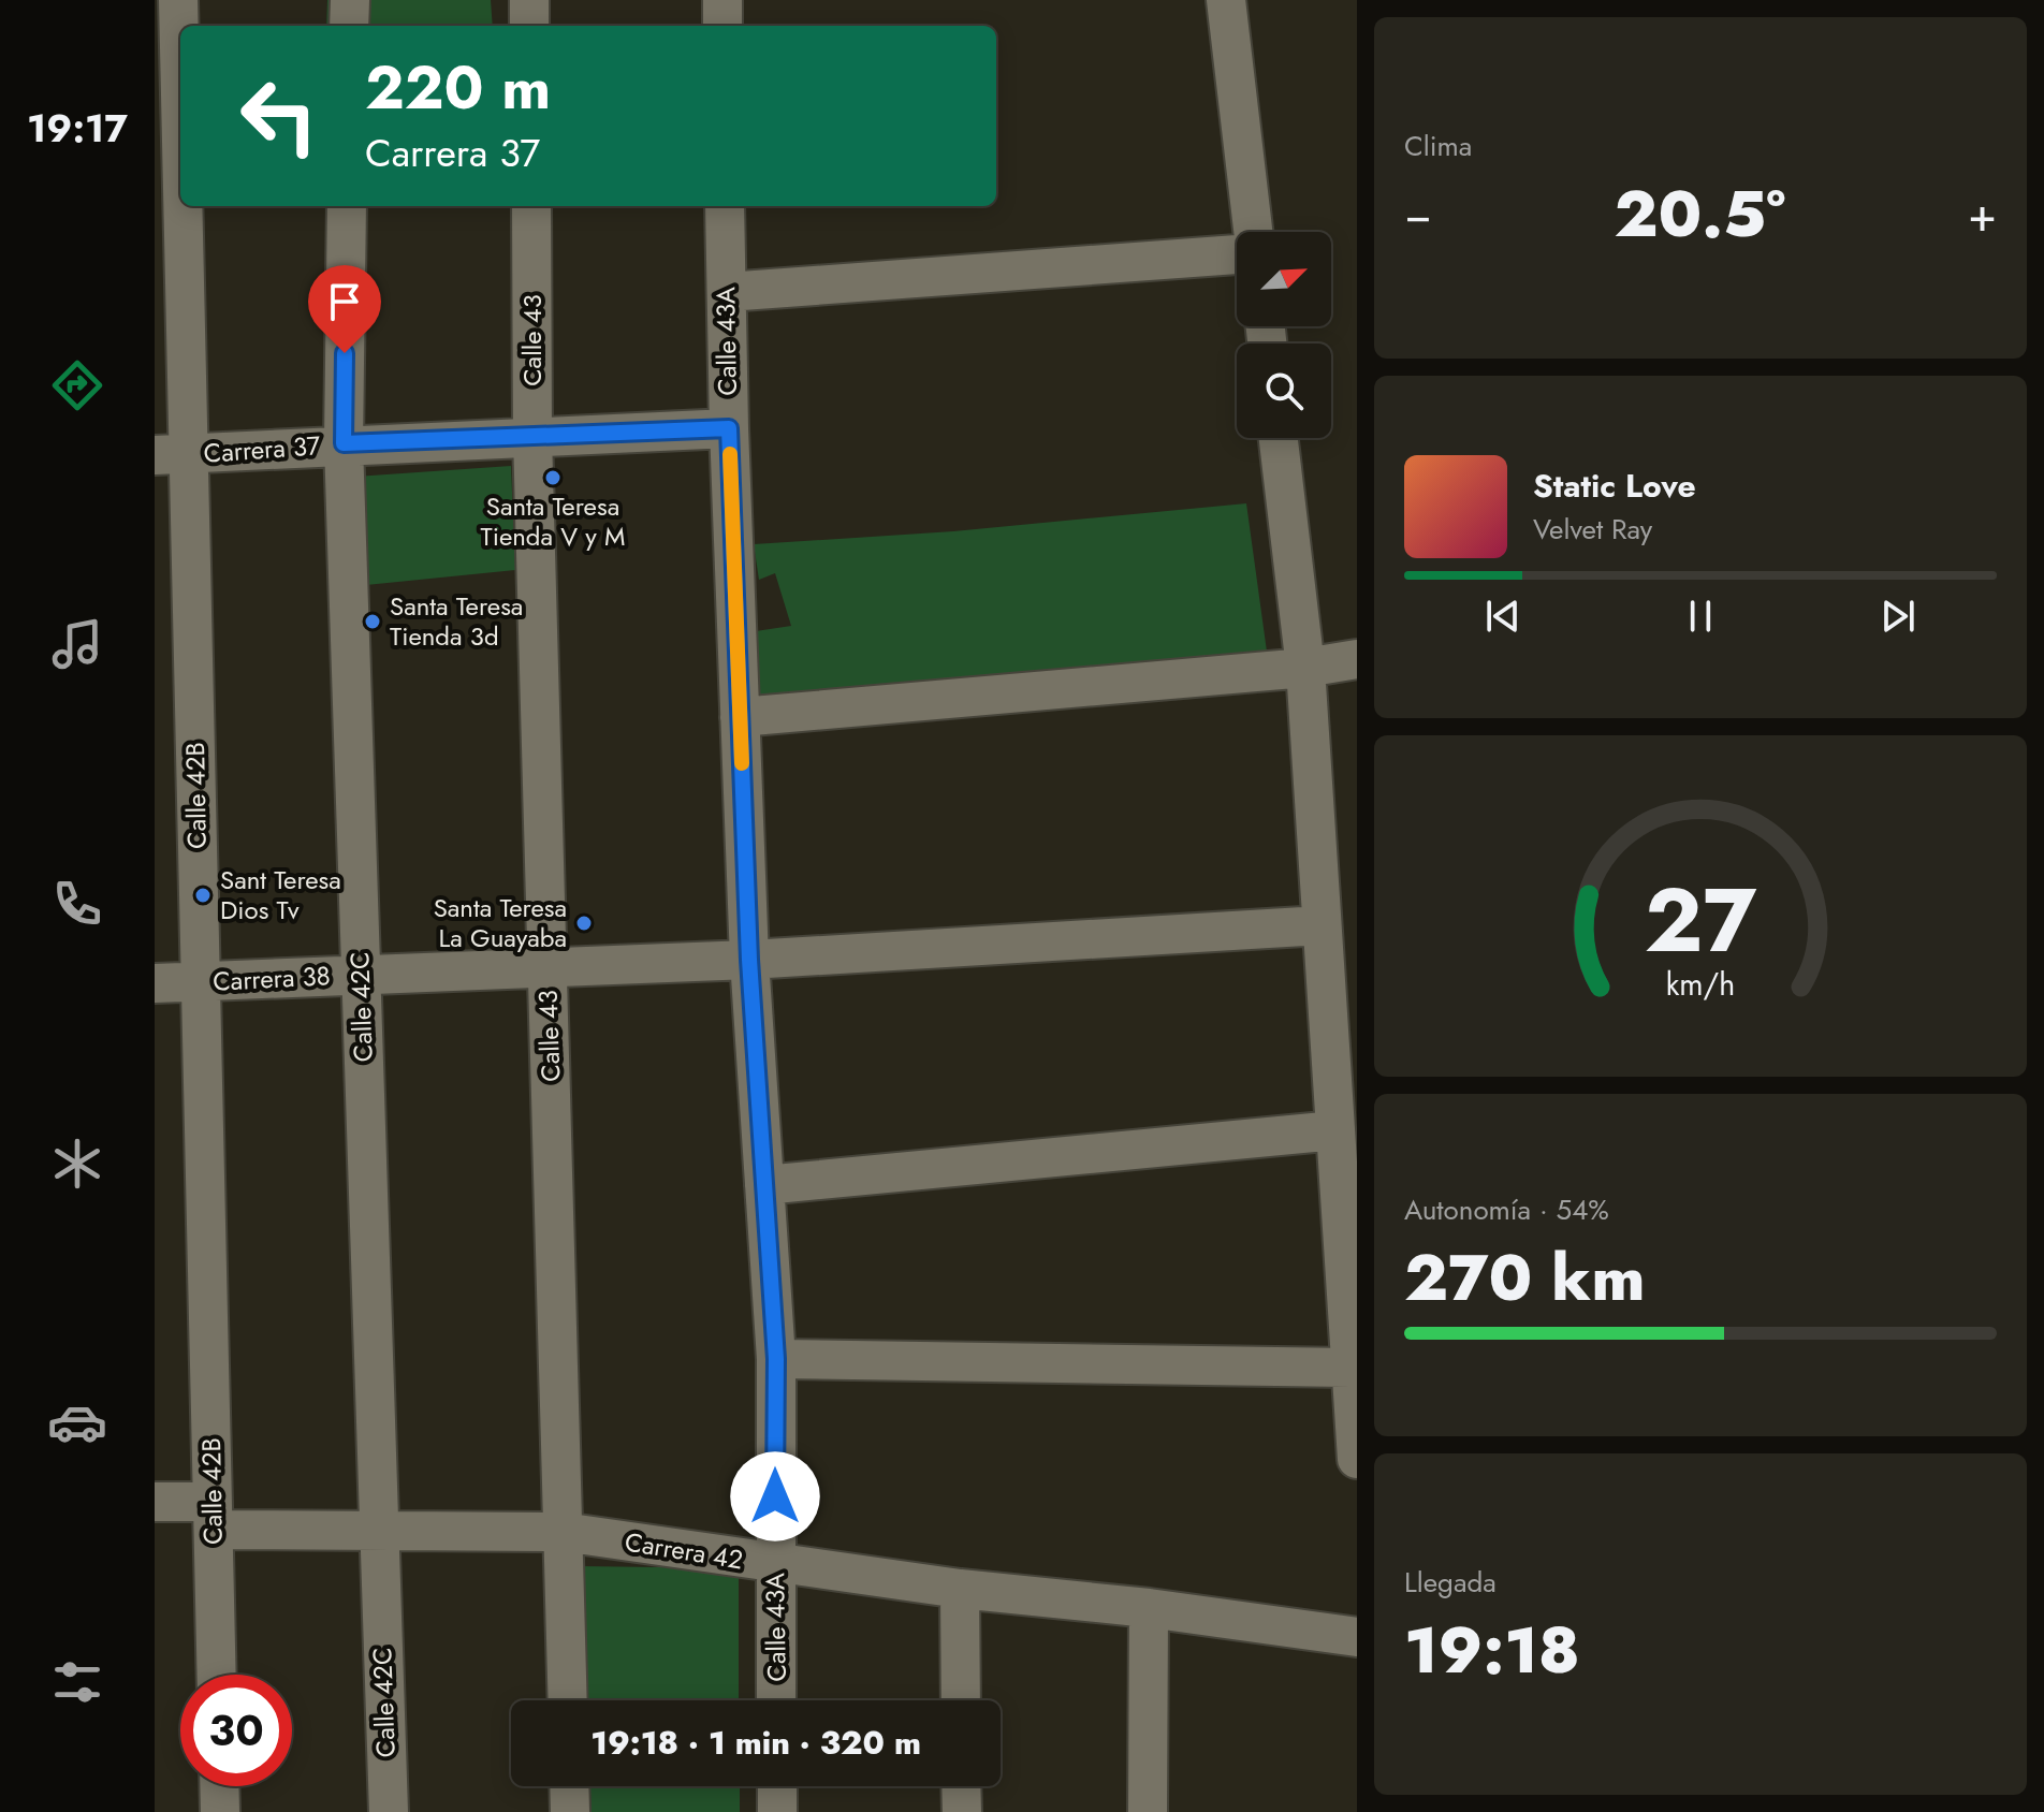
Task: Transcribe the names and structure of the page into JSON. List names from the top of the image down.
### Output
{
  "streets": {
    "street": [
      "Calle 43",
      "Calle 43A",
      "Carrera 37",
      "Calle 42B",
      "Carrera 38",
      "Calle 42C",
      "Carrera 42"
    ]
  },
  "crossings": [
    ["Calle 43", "Carrera 37"],
    ["Calle 43", "Carrera 38"],
    ["Calle 43", "Carrera 42"],
    ["Calle 43A", "Carrera 37"],
    ["Calle 43A", "Carrera 38"],
    ["Calle 43A", "Carrera 42"],
    ["Carrera 37", "Calle 42B"],
    ["Carrera 37", "Calle 42C"],
    ["Calle 42B", "Carrera 38"],
    ["Calle 42B", "Carrera 42"],
    ["Carrera 38", "Calle 42C"],
    ["Calle 42C", "Carrera 42"]
  ],
  "places": [
    "Santa Teresa Tienda V y M",
    "Santa Teresa Tienda 3d",
    "Sant Teresa Dios Tv",
    "Santa Teresa La Guayaba"
  ],
  "north": "top right",
  "page": {
    "tabs": "19:17",
    "tile": [
      "Clima",
      ["Autonomía · 54%", "270 km"],
      ["Llegada", "19:18"]
    ],
    "turn": ["220 m", "Carrera 37"],
    "heat": ["−", "20.5°", "+"],
    "song": ["Static Love", "Velvet Ray"],
    "limit": "30",
    "trip": "19:18 · 1 min · 320 m",
    "gauge": ["27", "km/h"]
  }
}
